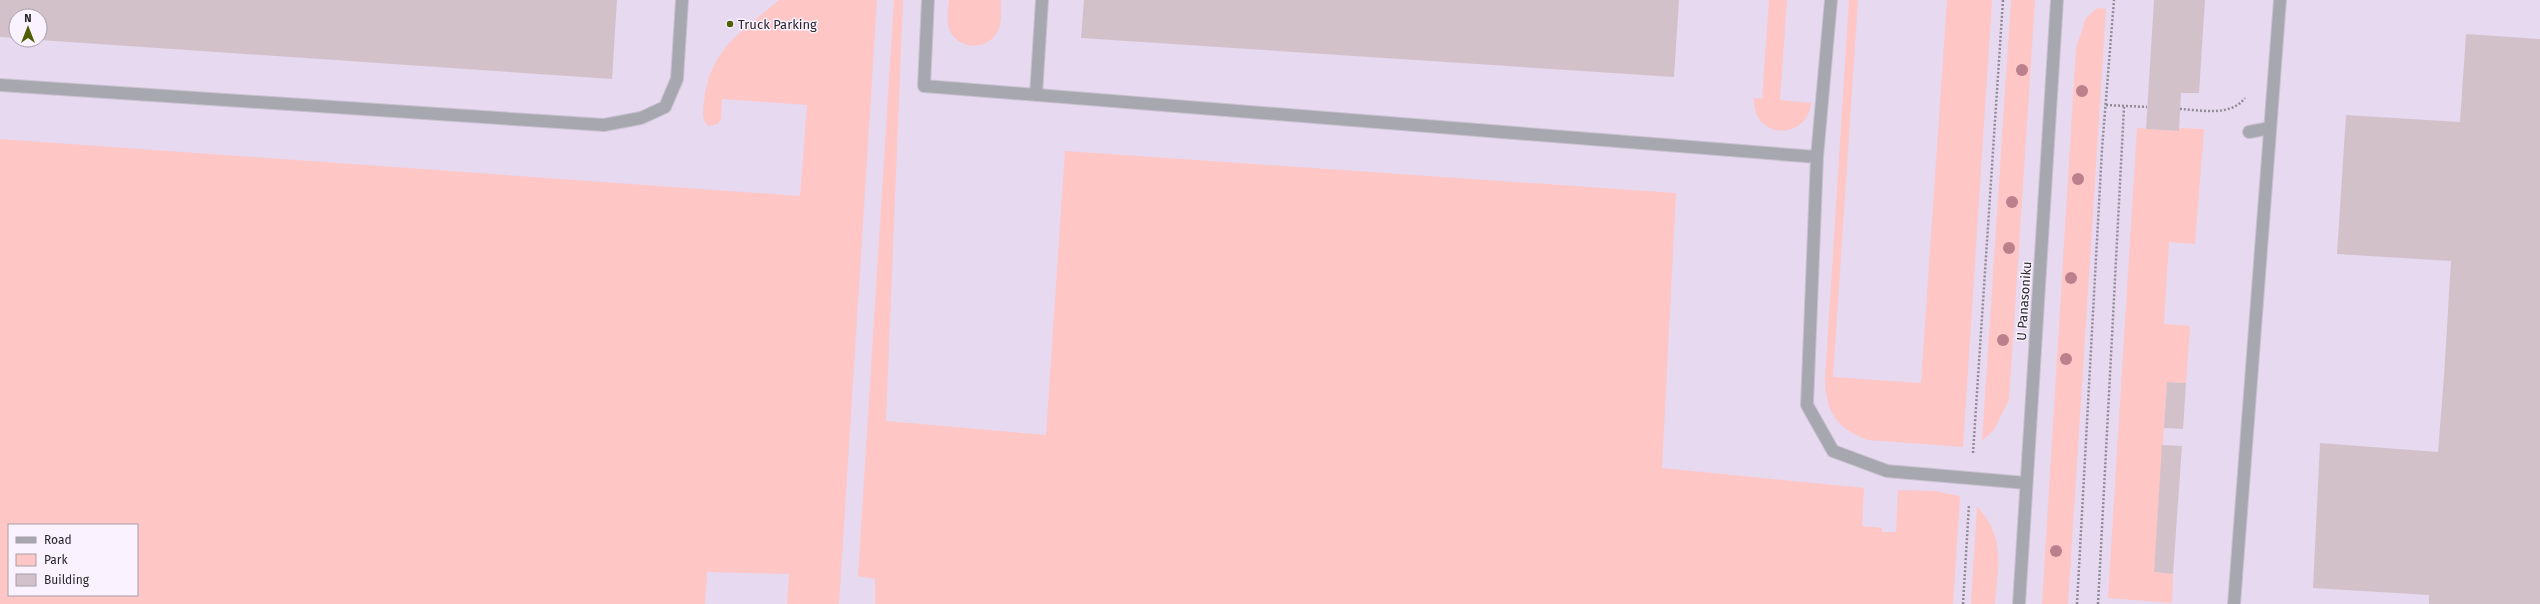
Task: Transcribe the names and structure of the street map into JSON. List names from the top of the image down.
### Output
{
  "streets": {
    "street": ["U Panasoniku"]
  },
  "places": ["Truck Parking"],
  "legend": ["Road", "Park", "Building"],
  "north": "top"
}
